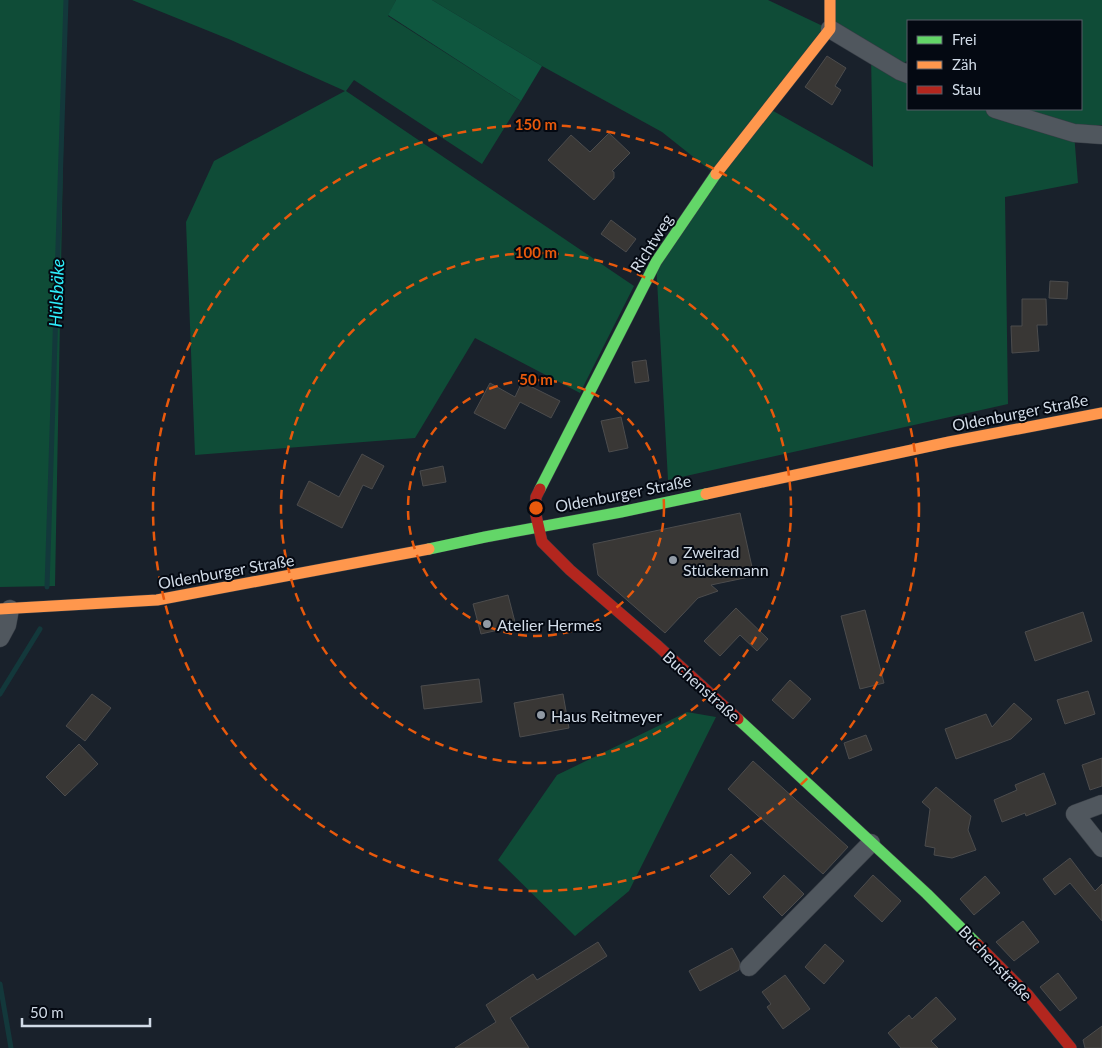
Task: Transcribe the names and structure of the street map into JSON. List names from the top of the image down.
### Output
{
  "streets": {
    "street": ["Richtweg", "Oldenburger Straße", "Buchenstraße"]
  },
  "crossings": [
    ["Richtweg", "Oldenburger Straße"],
    ["Richtweg", "Buchenstraße"],
    ["Oldenburger Straße", "Buchenstraße"]
  ],
  "water": ["Hülsbäke"],
  "places": ["Zweirad Stückemann", "Atelier Hermes", "Haus Reitmeyer"],
  "legend": ["Frei", "Zäh", "Stau"],
  "scale_bar": "50 m",
  "rings": ["150 m", "100 m", "50 m"]
}
